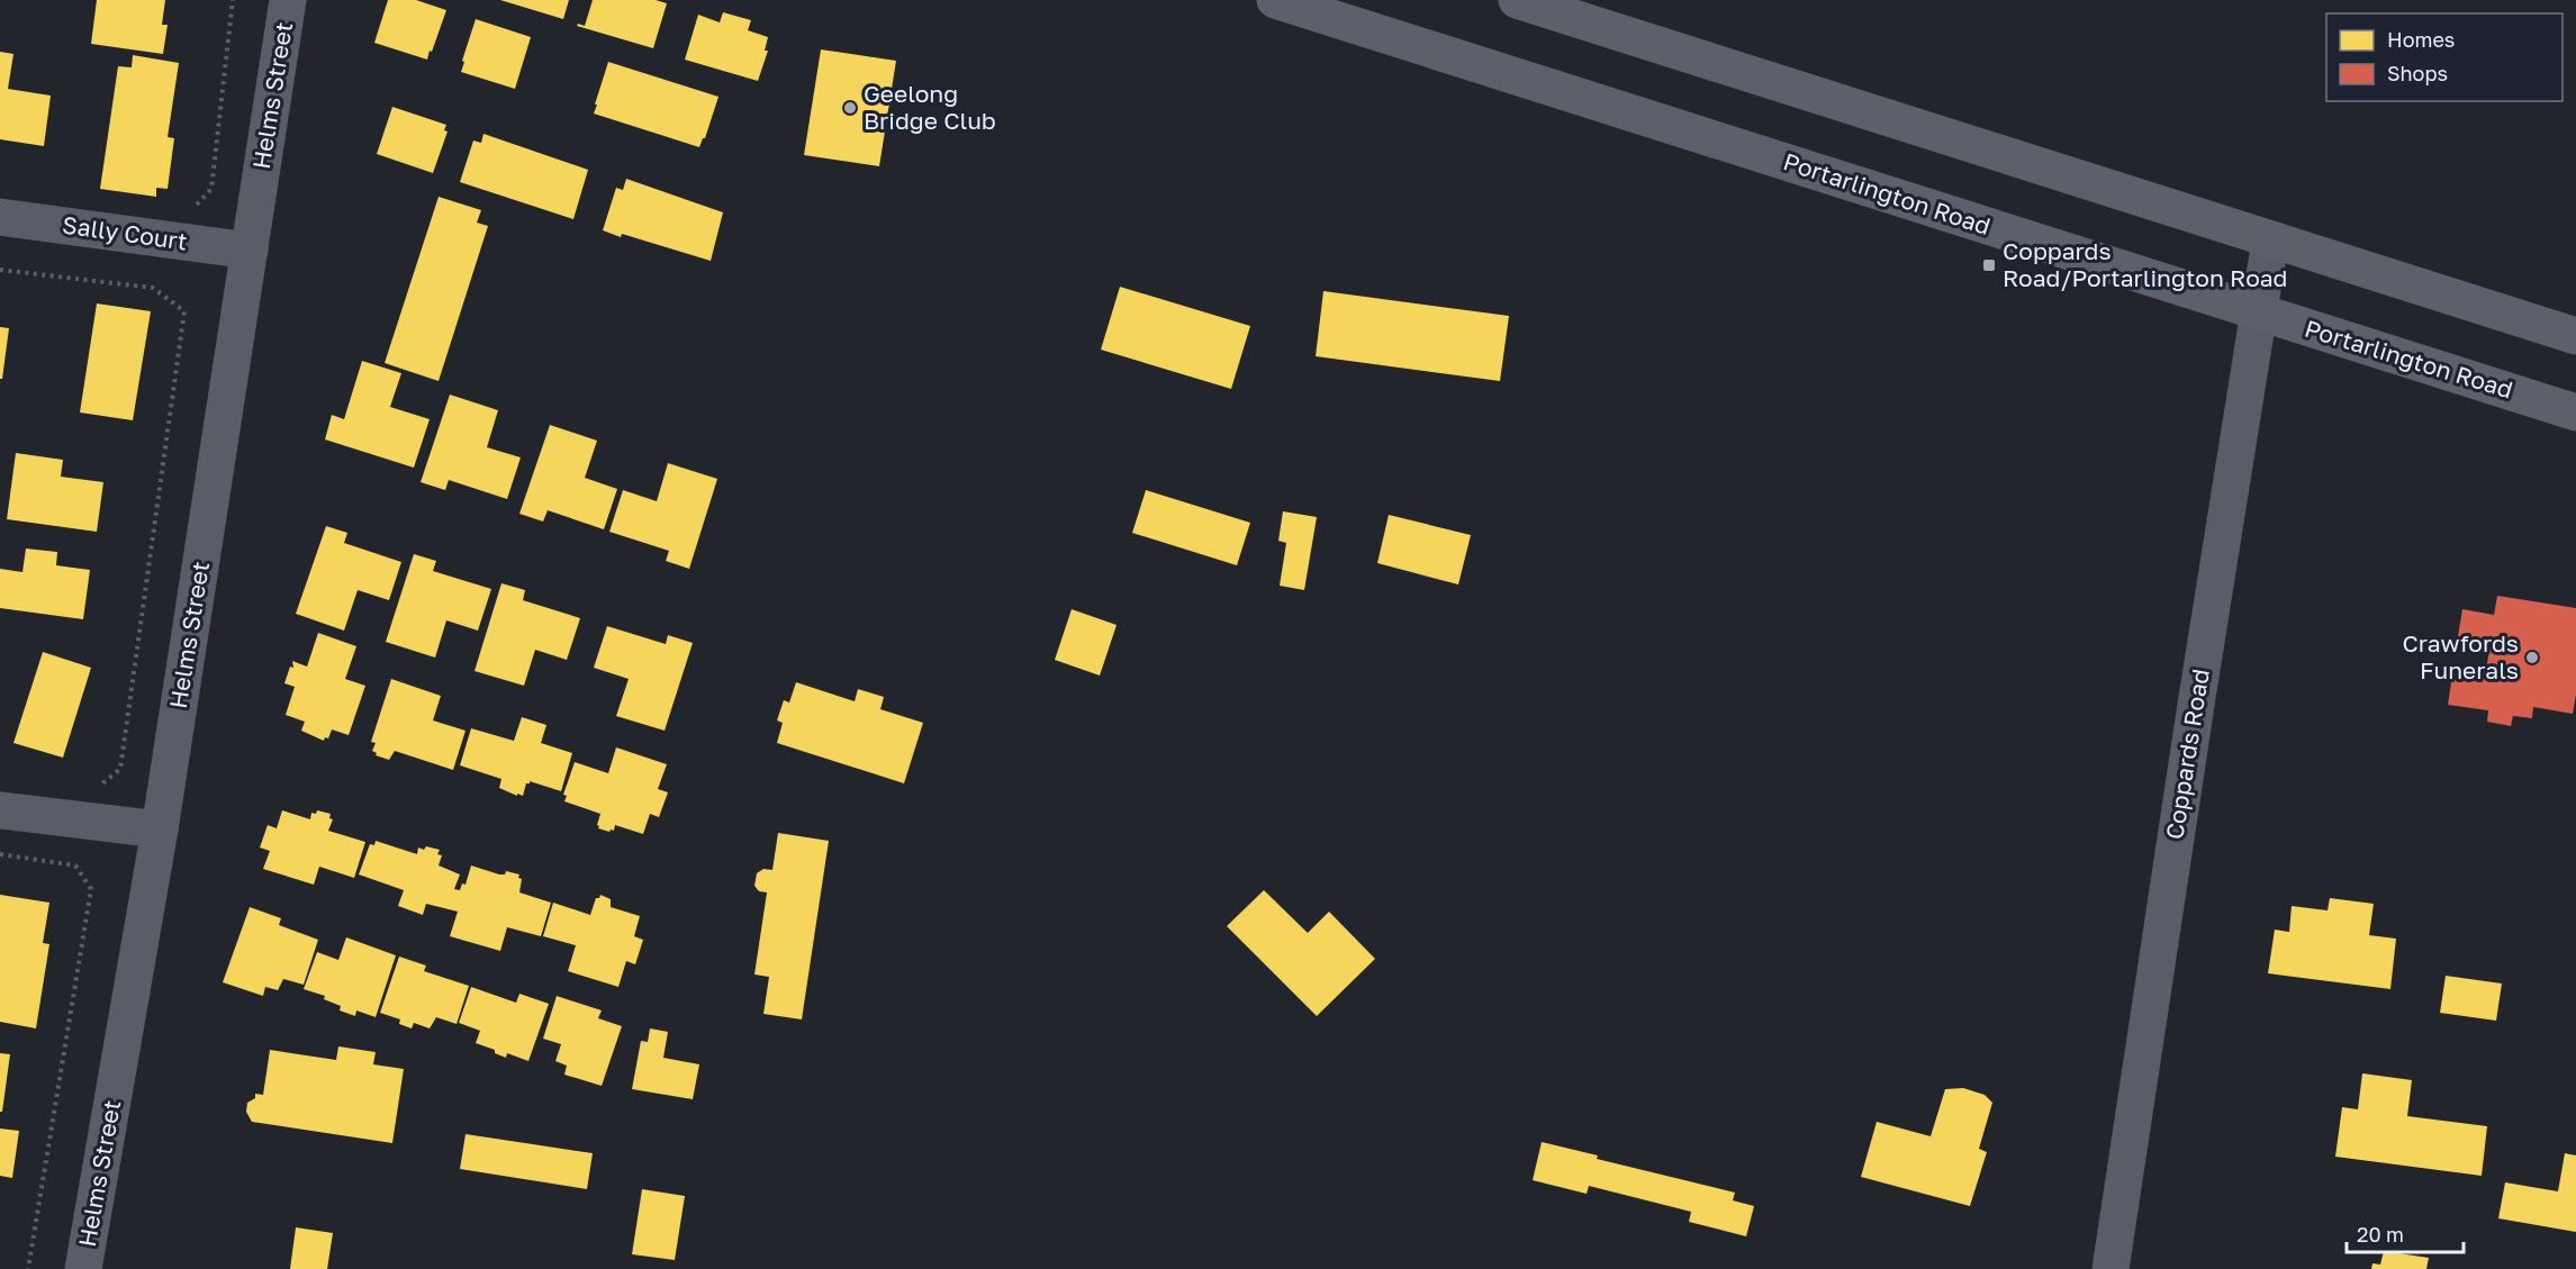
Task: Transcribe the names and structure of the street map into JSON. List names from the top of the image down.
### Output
{
  "streets": {
    "main road": ["Portarlington Road"],
    "street": ["Helms Street", "Sally Court", "Coppards Road"]
  },
  "crossings": [
    ["Helms Street", "Sally Court"],
    ["Portarlington Road", "Coppards Road"]
  ],
  "places": {
    "other": ["Geelong Bridge Club", "Crawfords Funerals"],
    "transit": ["Coppards Road/Portarlington Road"]
  },
  "legend": ["Homes", "Shops"],
  "scale_bar": "20 m"
}
